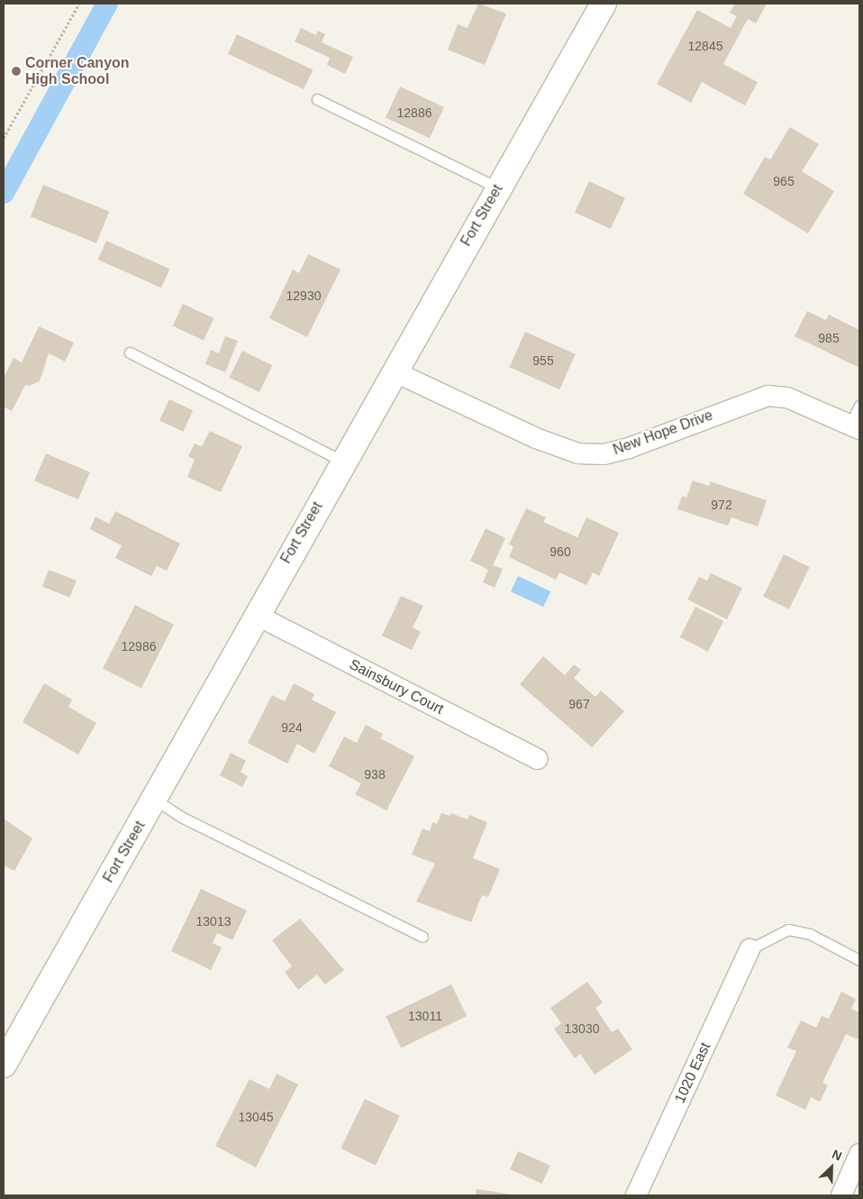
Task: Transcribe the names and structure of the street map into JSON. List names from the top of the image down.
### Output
{
  "streets": {
    "street": [
      "Fort Street",
      "New Hope Drive",
      "Sainsbury Court",
      "1020 East"
    ]
  },
  "crossings": [
    ["Fort Street", "New Hope Drive"],
    ["Fort Street", "Sainsbury Court"]
  ],
  "places": ["Corner Canyon High School"],
  "house_numbers": [
    "12845",
    "12886",
    "965",
    "12930",
    "985",
    "955",
    "972",
    "960",
    "12986",
    "967",
    "924",
    "938",
    "13013",
    "13011",
    "13030",
    "13045"
  ],
  "north": "top right"
}
